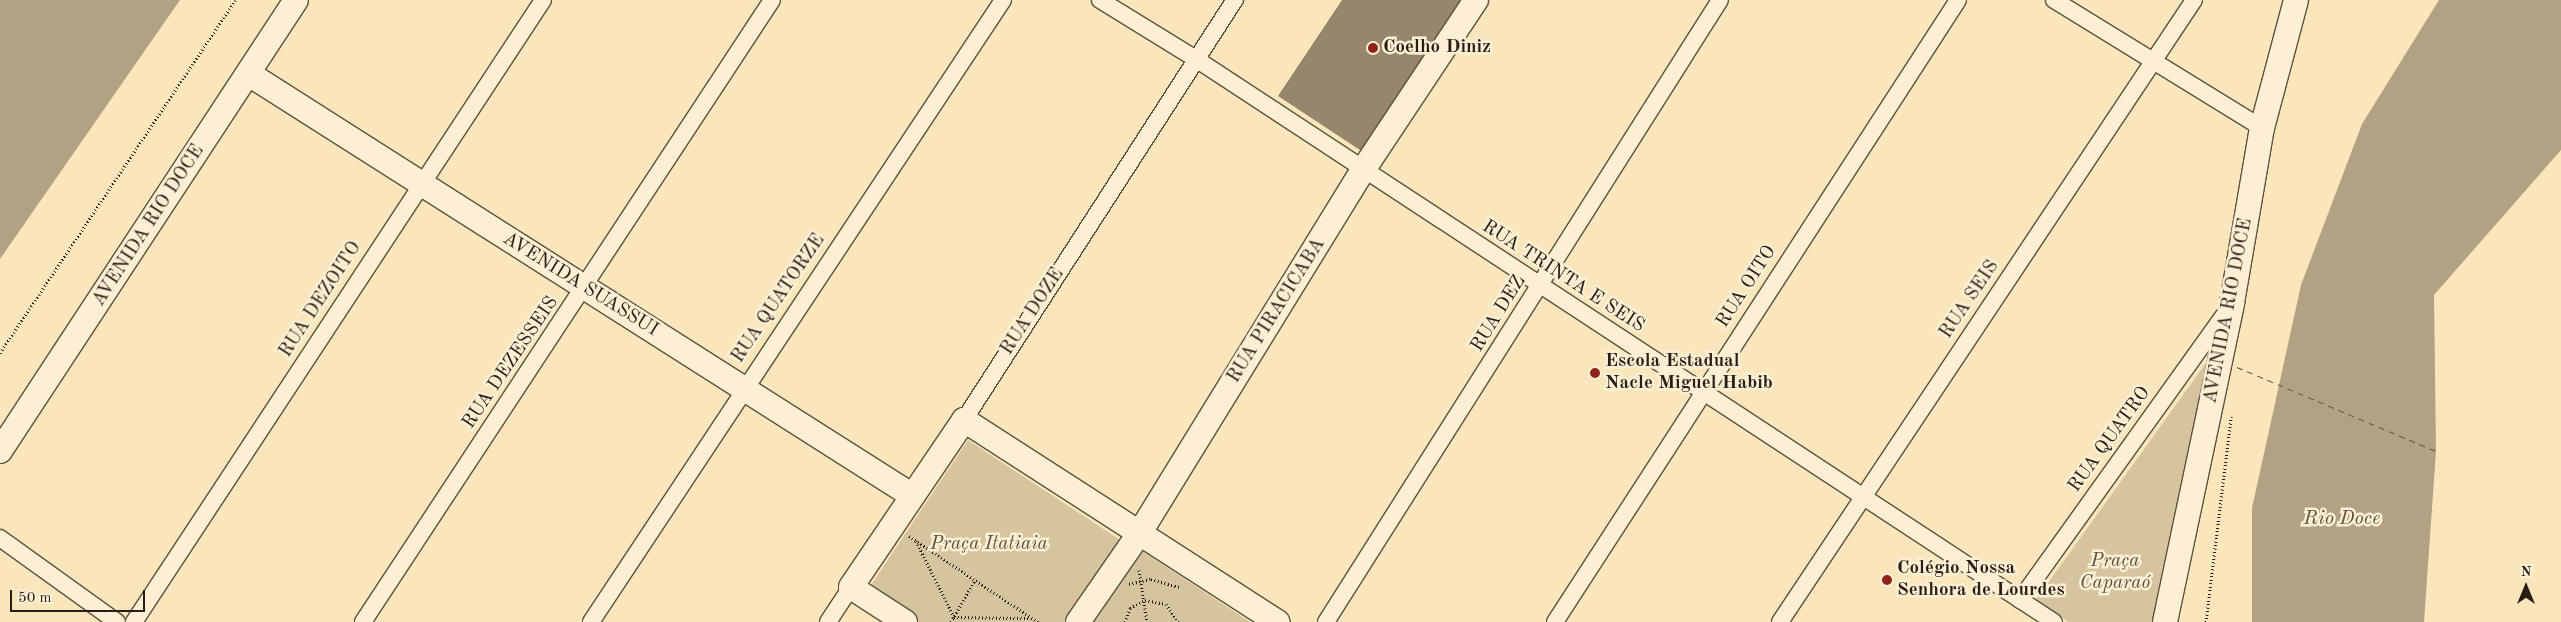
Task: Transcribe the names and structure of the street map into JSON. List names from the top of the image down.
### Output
{
  "streets": {
    "street": [
      "AVENIDA RIO DOCE",
      "RUA TRINTA E SEIS",
      "AVENIDA SUASSUI",
      "RUA OITO",
      "RUA QUATORZE",
      "RUA DEZOITO",
      "RUA SEIS",
      "RUA PIRACICABA",
      "RUA DOZE",
      "RUA DEZ",
      "RUA DEZESSEIS",
      "RUA QUATRO"
    ]
  },
  "crossings": [
    ["AVENIDA RIO DOCE", "AVENIDA SUASSUI"],
    ["AVENIDA RIO DOCE", "RUA QUATRO"],
    ["RUA TRINTA E SEIS", "RUA OITO"],
    ["RUA TRINTA E SEIS", "RUA SEIS"],
    ["RUA TRINTA E SEIS", "RUA PIRACICABA"],
    ["RUA TRINTA E SEIS", "RUA DOZE"],
    ["RUA TRINTA E SEIS", "RUA DEZ"],
    ["RUA TRINTA E SEIS", "RUA QUATRO"],
    ["AVENIDA SUASSUI", "RUA QUATORZE"],
    ["AVENIDA SUASSUI", "RUA DEZOITO"],
    ["AVENIDA SUASSUI", "RUA DOZE"],
    ["AVENIDA SUASSUI", "RUA DEZESSEIS"]
  ],
  "water": ["Rio Doce"],
  "parks": ["Praça Itatiaia", "Praça Caparaó"],
  "places": ["Coelho Diniz", "Escola Estadual Nacle Miguel Habib", "Colégio Nossa Senhora de Lourdes"],
  "scale_bar": "50 m",
  "north": "top"
}
